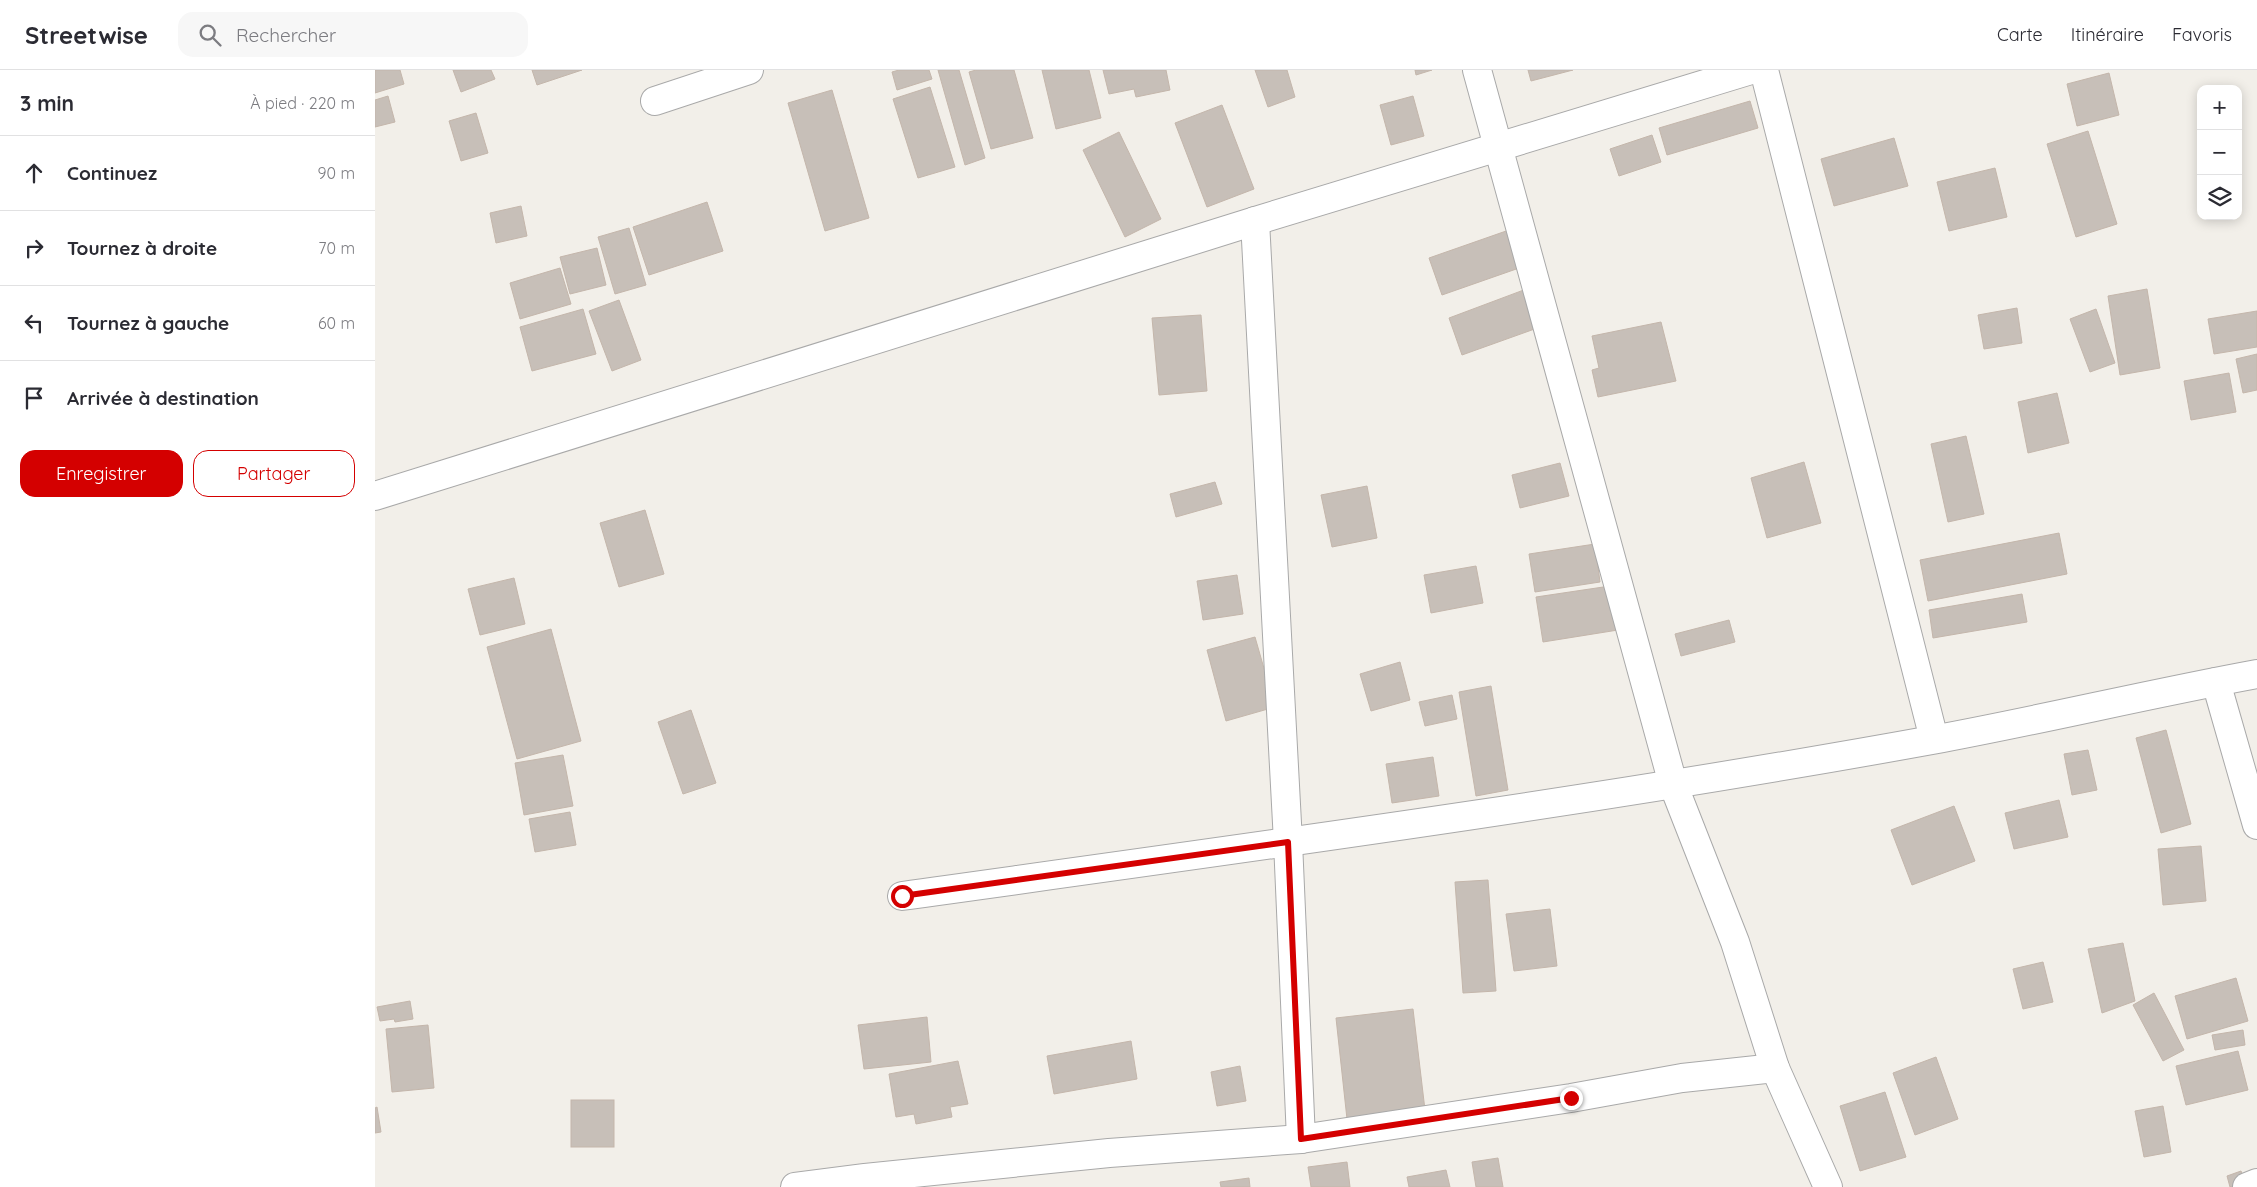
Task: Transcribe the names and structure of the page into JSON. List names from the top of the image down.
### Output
{
  "page": {
    "header": "Streetwise",
    "search": "Rechercher",
    "nav": ["Carte", "Itinéraire", "Favoris"],
    "heading": ["3 min", "À pied · 220 m"],
    "map_buttons": ["+", "−"],
    "list": [
      ["Continuez", "90 m"],
      ["Tournez à droite", "70 m"],
      ["Tournez à gauche", "60 m"],
      "Arrivée à destination"
    ],
    "buttons": ["Enregistrer", "Partager"]
  }
}
